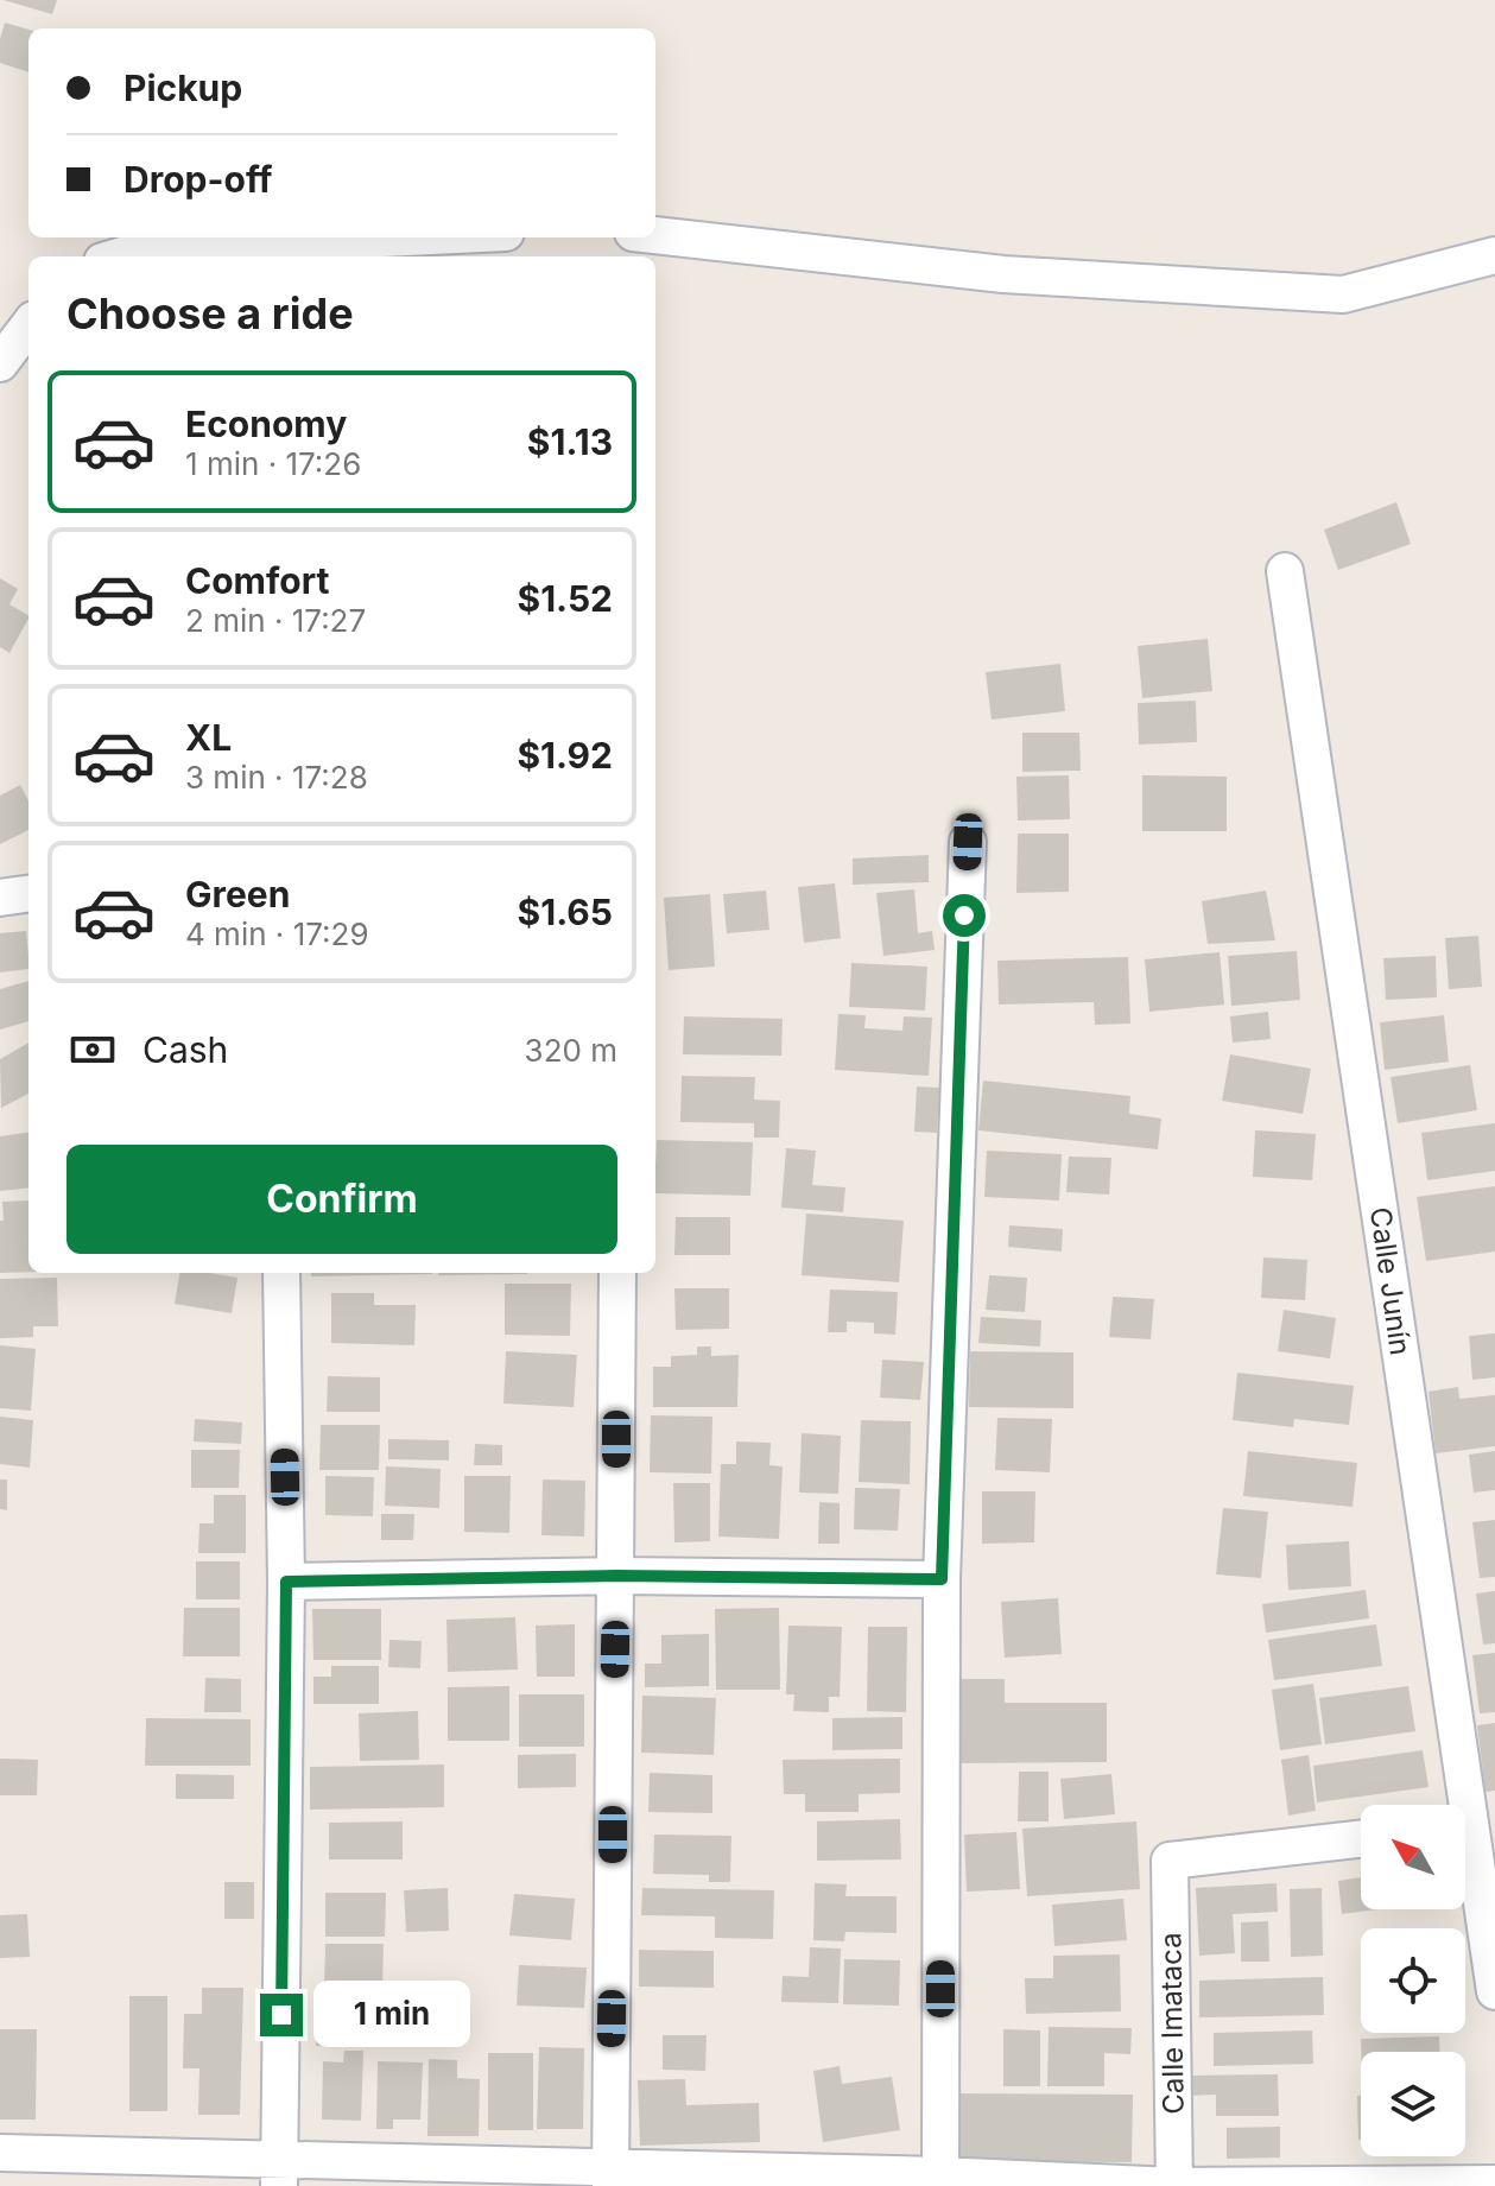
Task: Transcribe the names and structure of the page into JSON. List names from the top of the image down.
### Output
{
  "streets": {
    "street": ["Calle Junín", "Calle Imataca"]
  },
  "north": "top left",
  "page": {
    "banner": ["Pickup", "Drop-off"],
    "heading": "Choose a ride",
    "list": [
      {
        "name": "Economy",
        "note": "1 min · 17:26",
        "value": "$1.13"
      },
      {
        "name": "Comfort",
        "note": "2 min · 17:27",
        "value": "$1.52"
      },
      {
        "name": "XL",
        "note": "3 min · 17:28",
        "value": "$1.92"
      },
      {
        "name": "Green",
        "note": "4 min · 17:29",
        "value": "$1.65"
      }
    ],
    "pay": ["Cash", "320 m"],
    "buttons": "Confirm",
    "bubble": "1 min"
  }
}
